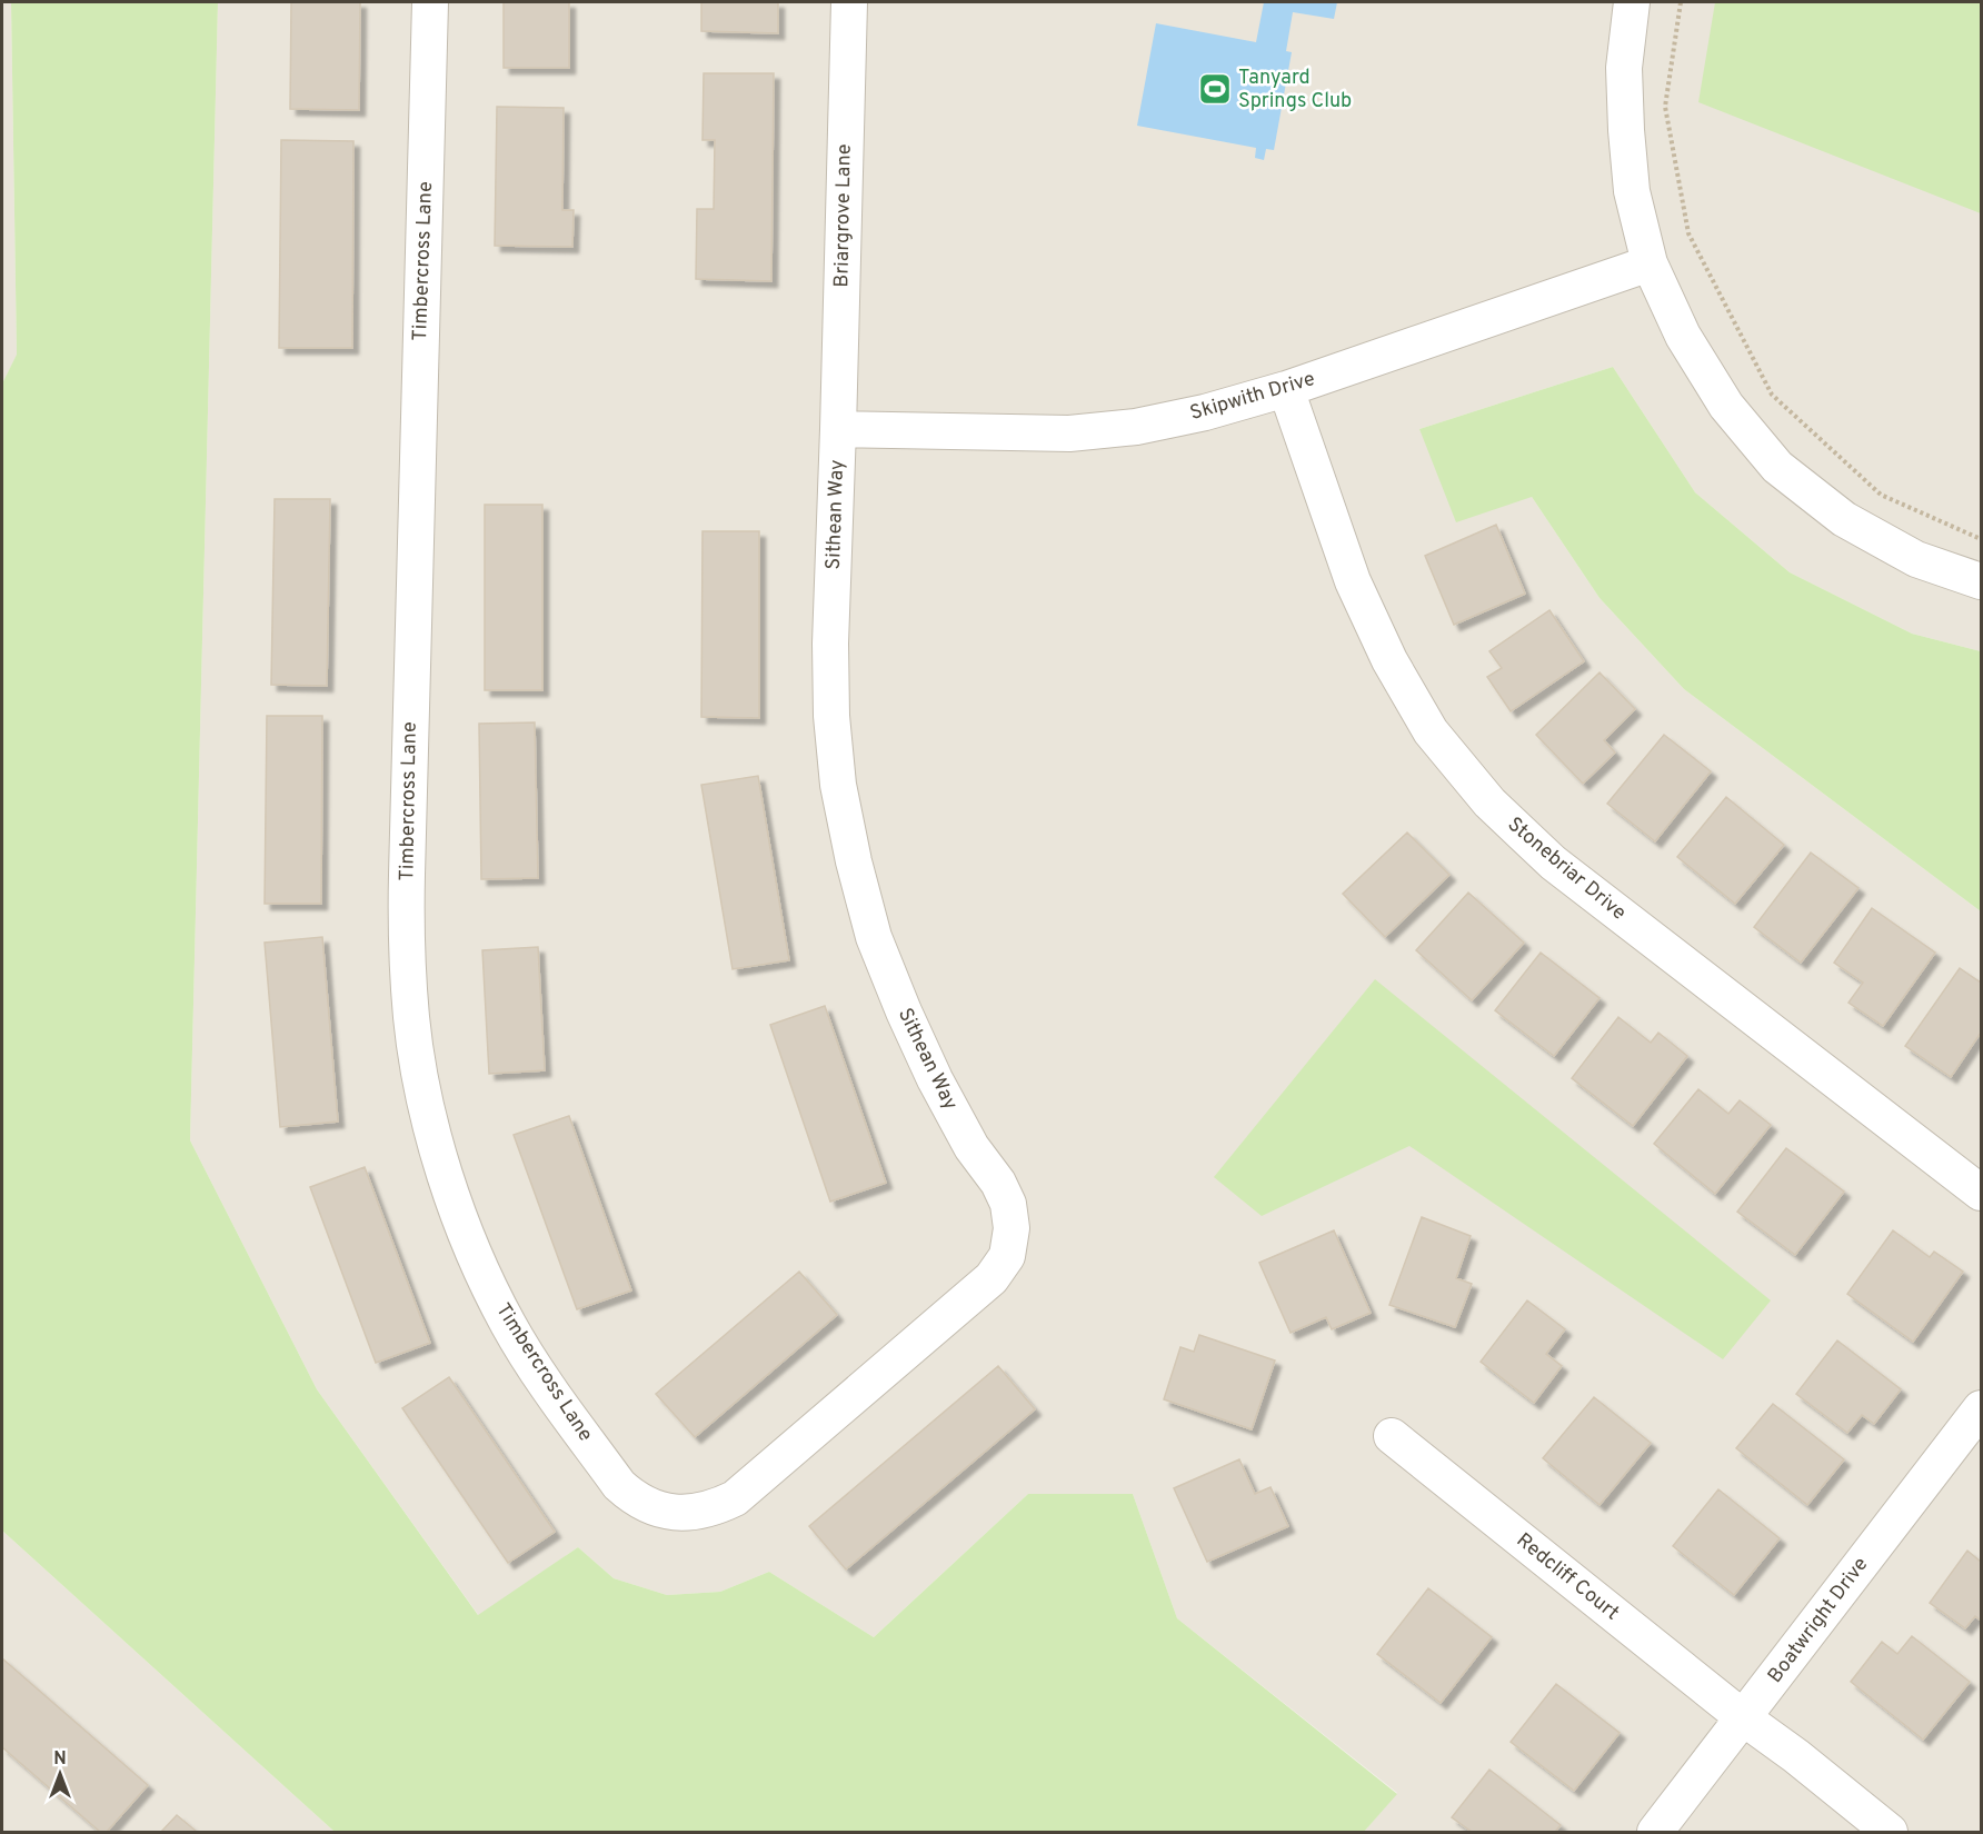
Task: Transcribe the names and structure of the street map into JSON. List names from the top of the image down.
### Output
{
  "streets": {
    "street": [
      "Briargrove Lane",
      "Timbercross Lane",
      "Skipwith Drive",
      "Sithean Way",
      "Stonebriar Drive",
      "Redcliff Court",
      "Boatwright Drive"
    ]
  },
  "crossings": [
    ["Briargrove Lane", "Skipwith Drive"],
    ["Briargrove Lane", "Sithean Way"],
    ["Timbercross Lane", "Sithean Way"],
    ["Skipwith Drive", "Sithean Way"],
    ["Skipwith Drive", "Stonebriar Drive"],
    ["Redcliff Court", "Boatwright Drive"]
  ],
  "places": {
    "sports": ["Tanyard Springs Club"]
  },
  "north": "top"
}
